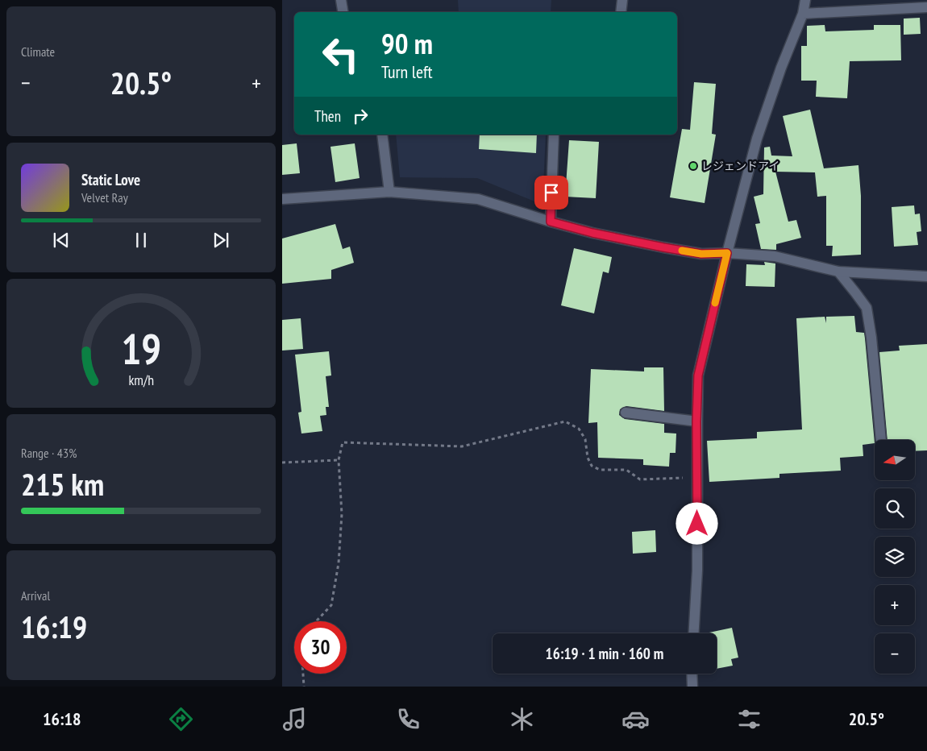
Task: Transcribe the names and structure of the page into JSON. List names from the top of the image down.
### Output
{
  "places": ["レジェンドアイ"],
  "north": "left",
  "page": {
    "tile": [
      "Climate",
      ["Range · 43%", "215 km"],
      ["Arrival", "16:19"]
    ],
    "turn": ["90 m", "Turn left"],
    "heat": ["−", "20.5°", "+"],
    "then": "Then",
    "song": ["Static Love", "Velvet Ray"],
    "map_buttons": ["+", "−"],
    "limit": "30",
    "trip": "16:19 · 1 min · 160 m",
    "tabs": ["16:18", "20.5°"],
    "gauge": ["19", "km/h"]
  }
}
